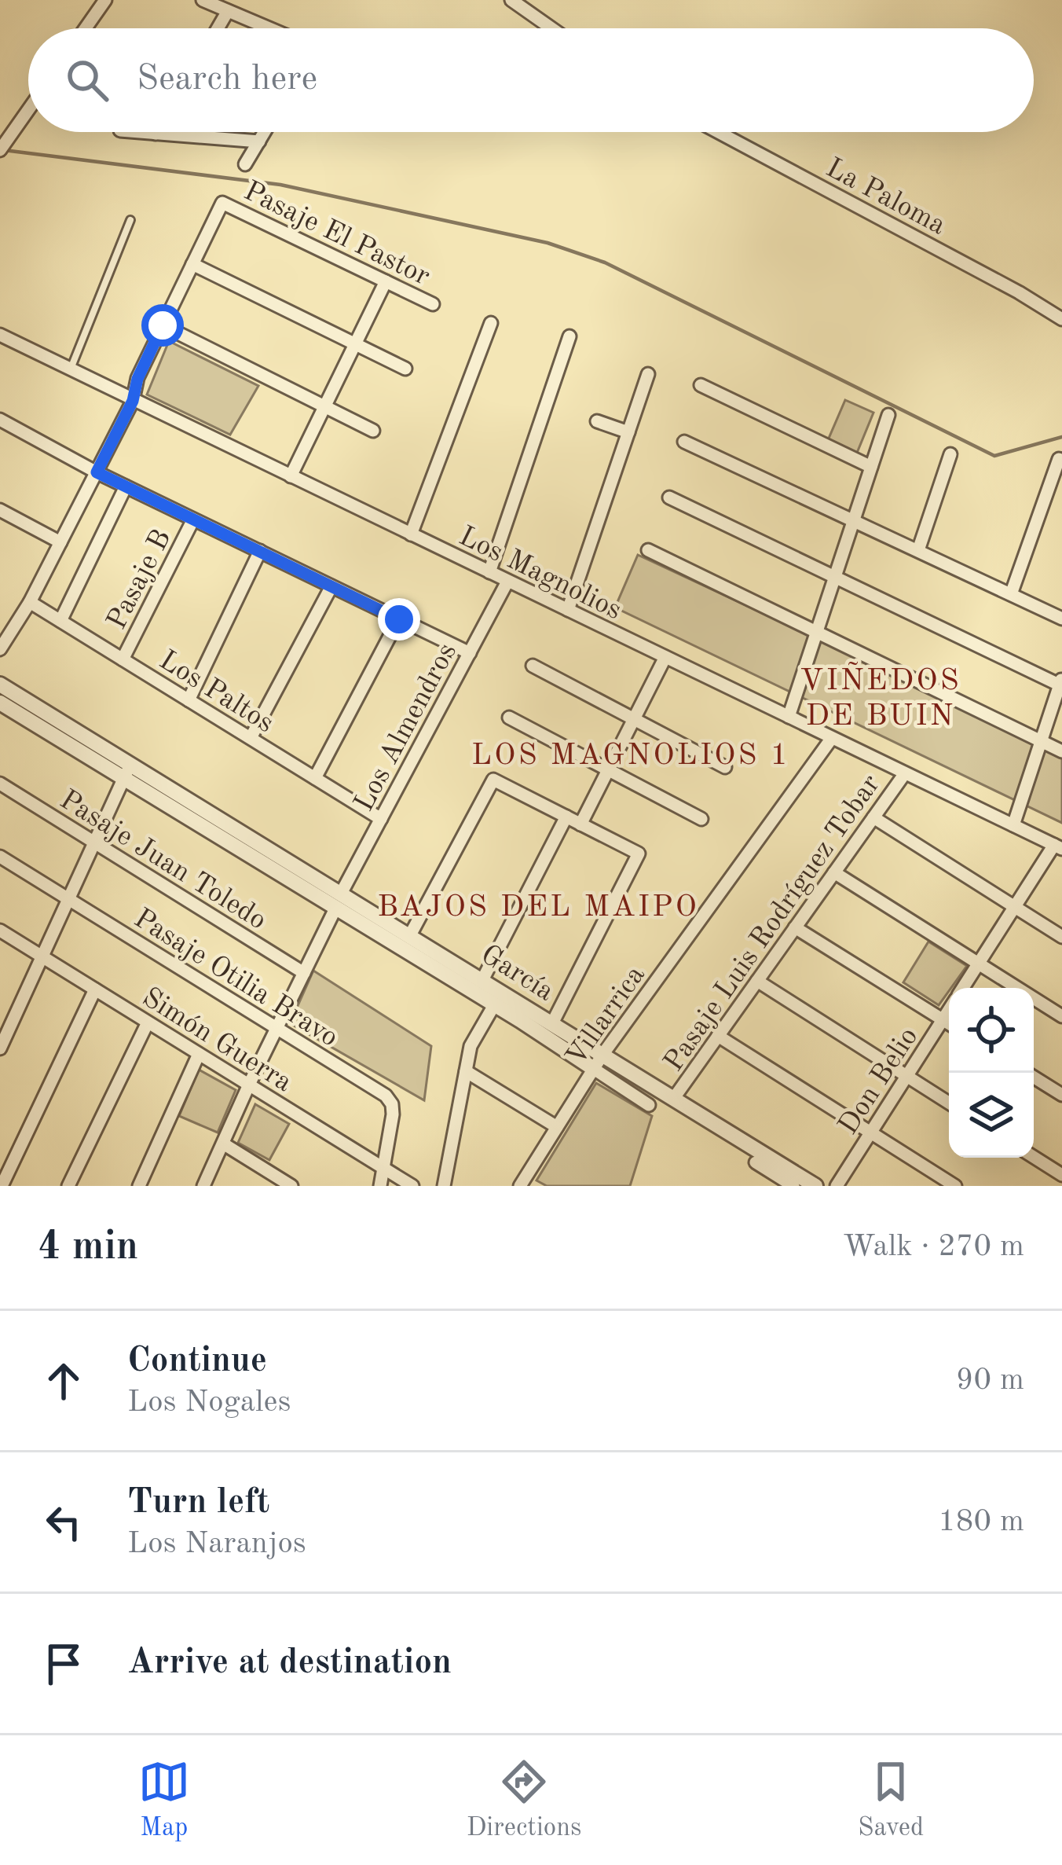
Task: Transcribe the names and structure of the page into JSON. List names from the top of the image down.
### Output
{
  "streets": {
    "street": [
      "La Paloma",
      "Pasaje El Pastor",
      "Los Magnolios",
      "Pasaje B",
      "Los Paltos",
      "Los Almendros",
      "Pasaje Juan Toledo",
      "Pasaje Luis Rodríguez Tobar",
      "García",
      "Pasaje Otilia Bravo",
      "Villarrica",
      "Simón Guerra",
      "Don Belio"
    ]
  },
  "crossings": [
    ["Los Magnolios", "Los Almendros"],
    ["Los Magnolios", "Pasaje Luis Rodríguez Tobar"],
    ["Los Magnolios", "Villarrica"],
    ["Los Magnolios", "Don Belio"],
    ["Pasaje B", "Los Paltos"],
    ["Los Paltos", "Los Almendros"],
    ["Los Almendros", "Pasaje Juan Toledo"],
    ["Los Almendros", "García"],
    ["Los Almendros", "Pasaje Otilia Bravo"],
    ["Los Almendros", "Simón Guerra"],
    ["Pasaje Luis Rodríguez Tobar", "García"],
    ["García", "Villarrica"],
    ["Pasaje Otilia Bravo", "Simón Guerra"]
  ],
  "districts": ["VIÑEDOS DE BUIN", "LOS MAGNOLIOS 1", "BAJOS DEL MAIPO"],
  "page": {
    "search": "Search here",
    "heading": ["4 min", "Walk · 270 m"],
    "list": [
      ["Continue", "Los Nogales", "90 m"],
      ["Turn left", "Los Naranjos", "180 m"],
      "Arrive at destination"
    ],
    "nav": ["Map", "Directions", "Saved"]
  }
}
